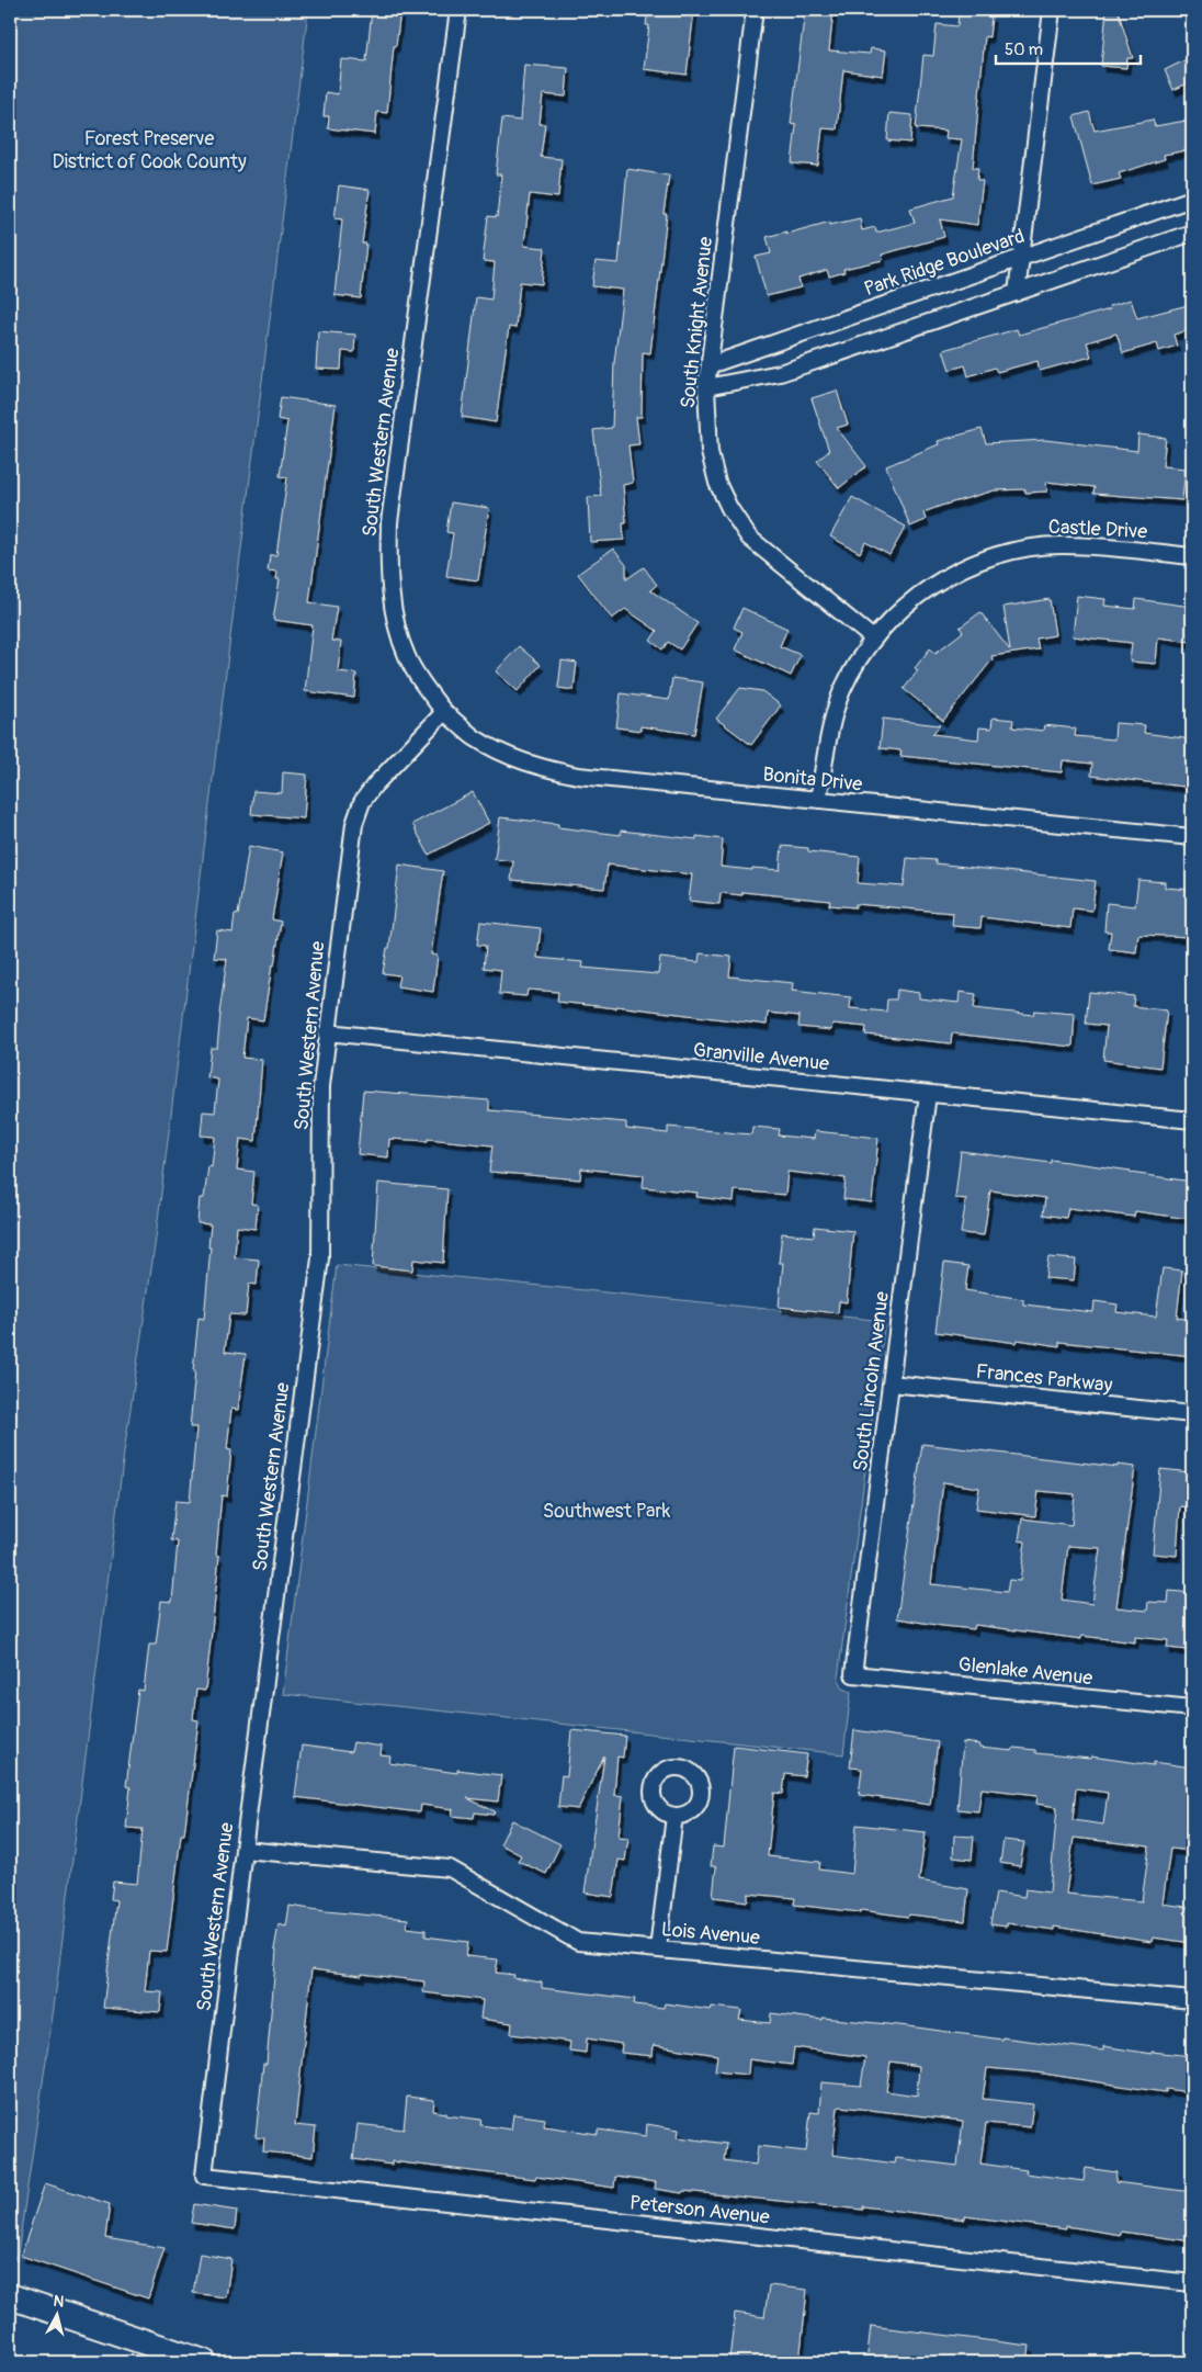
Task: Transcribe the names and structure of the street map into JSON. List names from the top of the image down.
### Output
{
  "streets": {
    "street": [
      "Park Ridge Boulevard",
      "South Knight Avenue",
      "South Western Avenue",
      "Castle Drive",
      "Bonita Drive",
      "Granville Avenue",
      "Frances Parkway",
      "South Lincoln Avenue",
      "Glenlake Avenue",
      "Lois Avenue",
      "Peterson Avenue"
    ]
  },
  "crossings": [
    ["Park Ridge Boulevard", "South Knight Avenue"],
    ["South Knight Avenue", "Castle Drive"],
    ["South Western Avenue", "Bonita Drive"],
    ["South Western Avenue", "Granville Avenue"],
    ["South Western Avenue", "Lois Avenue"],
    ["South Western Avenue", "Peterson Avenue"],
    ["Castle Drive", "Bonita Drive"],
    ["Granville Avenue", "South Lincoln Avenue"],
    ["Frances Parkway", "South Lincoln Avenue"],
    ["South Lincoln Avenue", "Glenlake Avenue"]
  ],
  "parks": ["Forest Preserve District of Cook County", "Southwest Park"],
  "scale_bar": "50 m",
  "north": "top"
}
